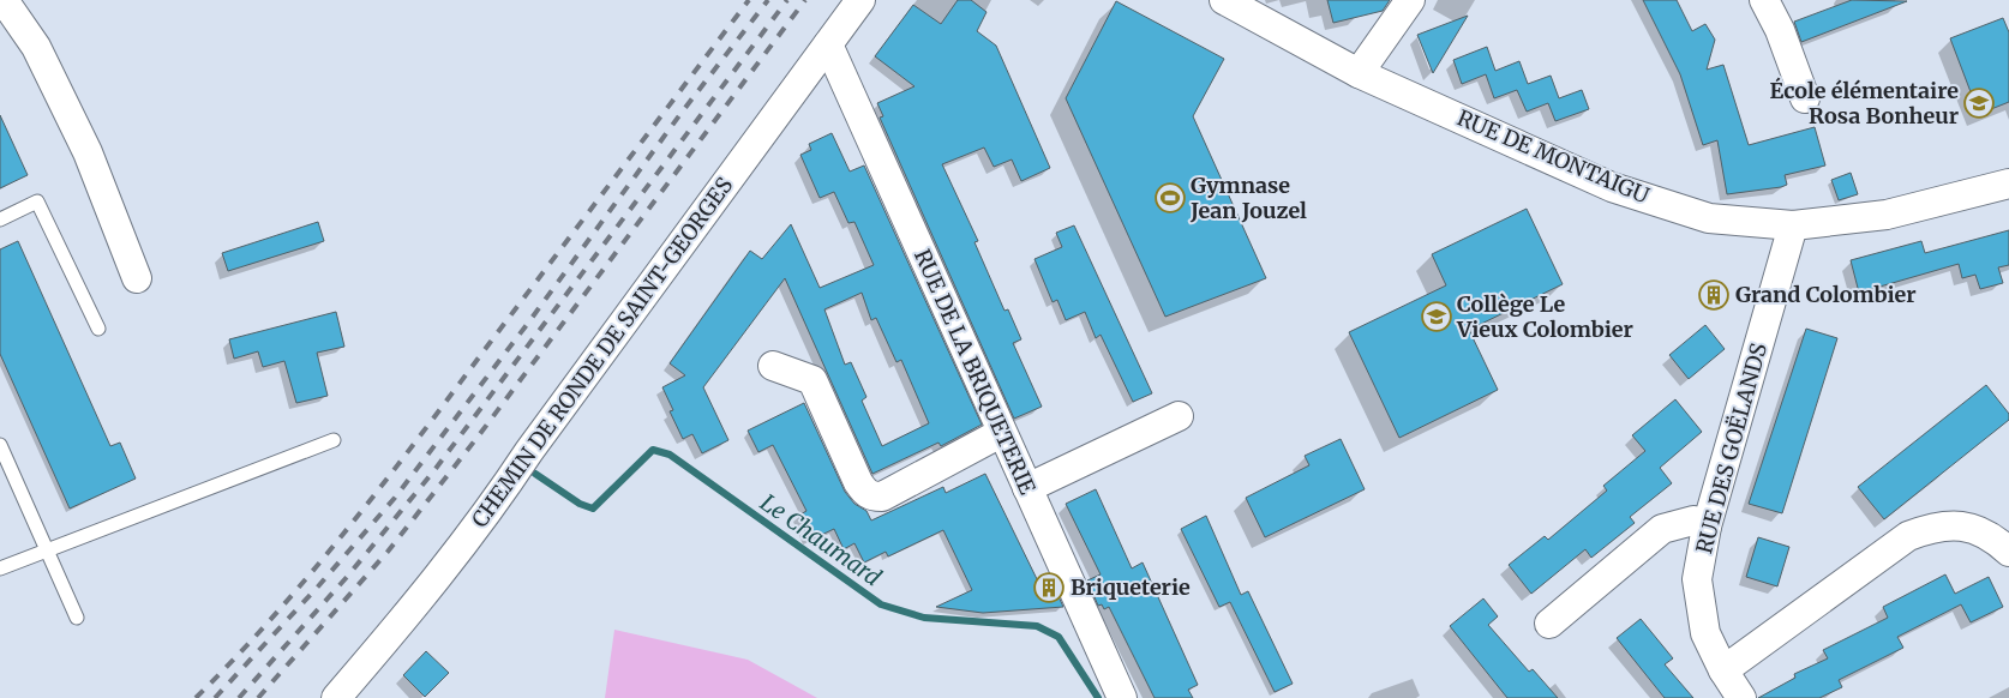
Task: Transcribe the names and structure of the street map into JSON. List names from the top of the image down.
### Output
{
  "streets": {
    "street": [
      "RUE DE MONTAIGU",
      "CHEMIN DE RONDE DE SAINT-GEORGES",
      "RUE DE LA BRIQUETERIE",
      "RUE DES GOËLANDS"
    ]
  },
  "crossings": [
    ["RUE DE MONTAIGU", "RUE DES GOËLANDS"],
    ["CHEMIN DE RONDE DE SAINT-GEORGES", "RUE DE LA BRIQUETERIE"]
  ],
  "water": ["Le Chaumard"],
  "places": {
    "school or university": ["École élémentaire Rosa Bonheur", "Collège Le Vieux Colombier"],
    "sports": ["Gymnase Jean Jouzel"],
    "building": ["Grand Colombier", "Briqueterie"]
  }
}
